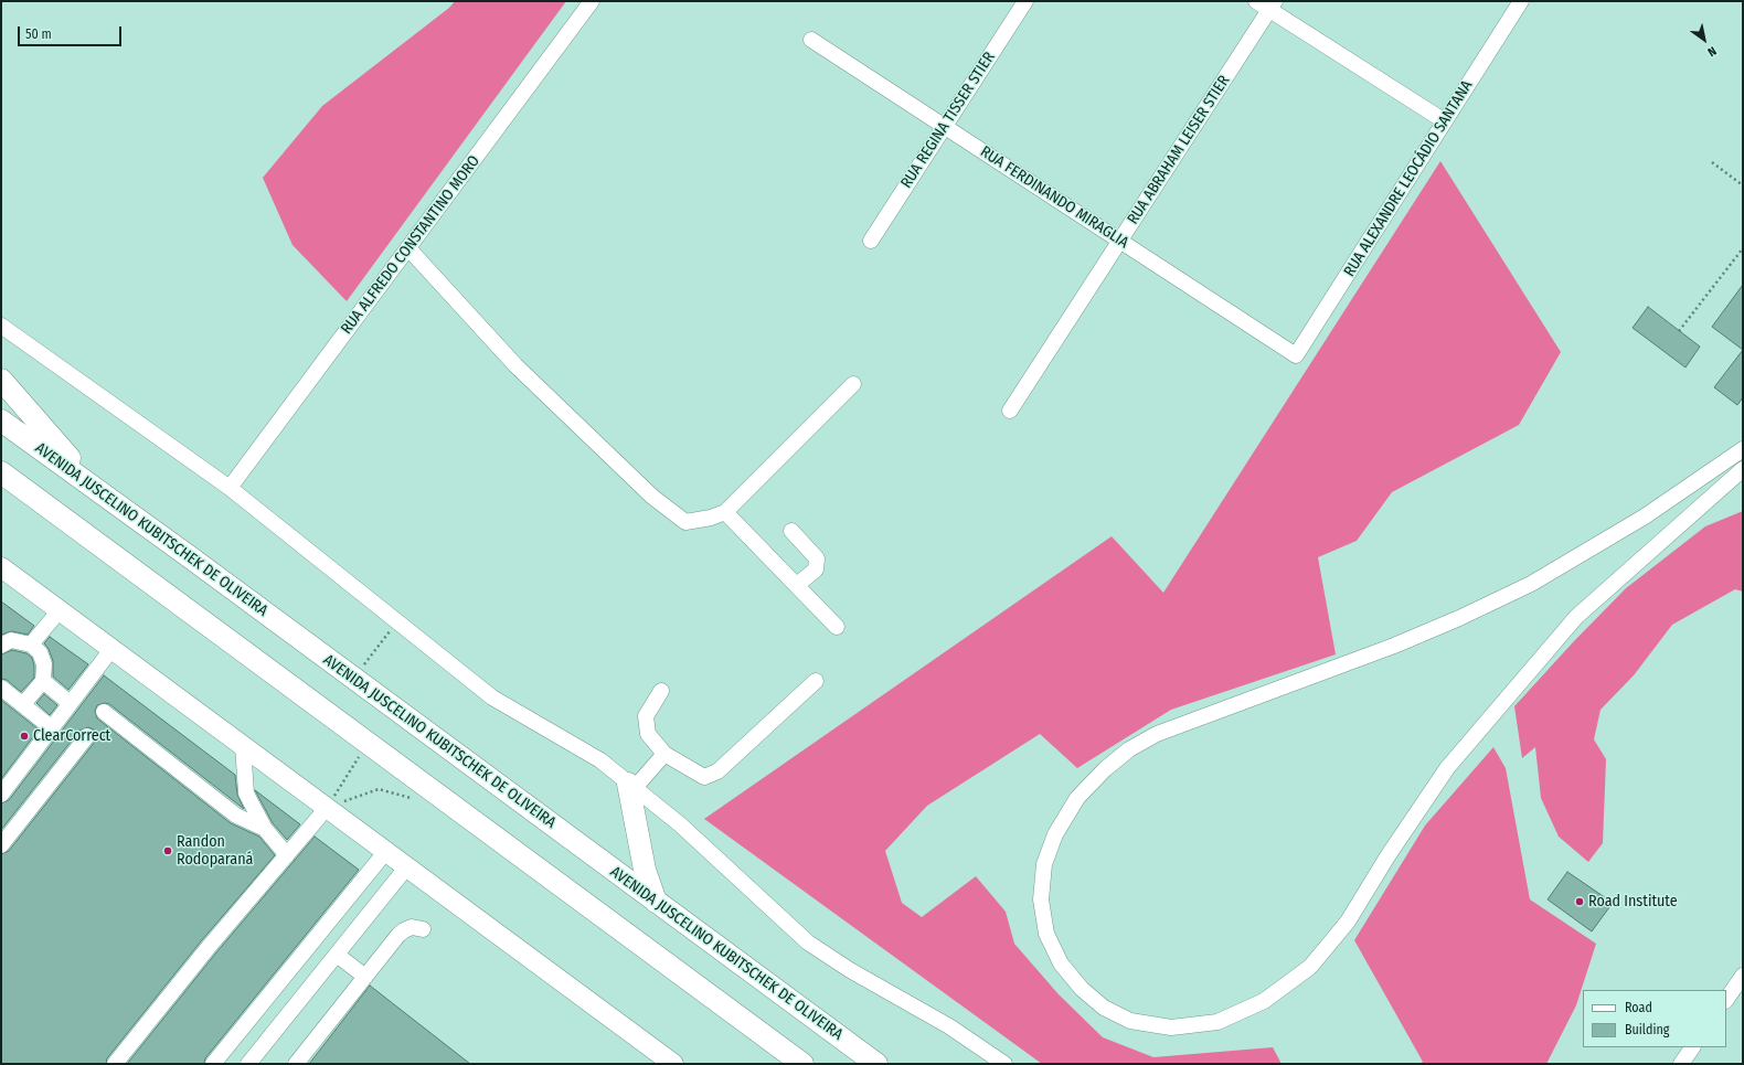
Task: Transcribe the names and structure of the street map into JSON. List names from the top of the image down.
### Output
{
  "streets": {
    "highway": ["AVENIDA JUSCELINO KUBITSCHEK DE OLIVEIRA"],
    "street": [
      "RUA REGINA TISSER STIER",
      "RUA ABRAHAM LEISER STIER",
      "RUA ALEXANDRE LEOCÁDIO SANTANA",
      "RUA FERDINANDO MIRAGLIA",
      "RUA ALFREDO CONSTANTINO MORO"
    ]
  },
  "crossings": [
    ["RUA REGINA TISSER STIER", "RUA FERDINANDO MIRAGLIA"],
    ["RUA ABRAHAM LEISER STIER", "RUA FERDINANDO MIRAGLIA"],
    ["RUA ALEXANDRE LEOCÁDIO SANTANA", "RUA FERDINANDO MIRAGLIA"]
  ],
  "places": ["ClearCorrect", "Randon Rodoparaná", "Road Institute"],
  "legend": ["Road", "Building"],
  "scale_bar": "50 m",
  "north": "bottom right"
}
